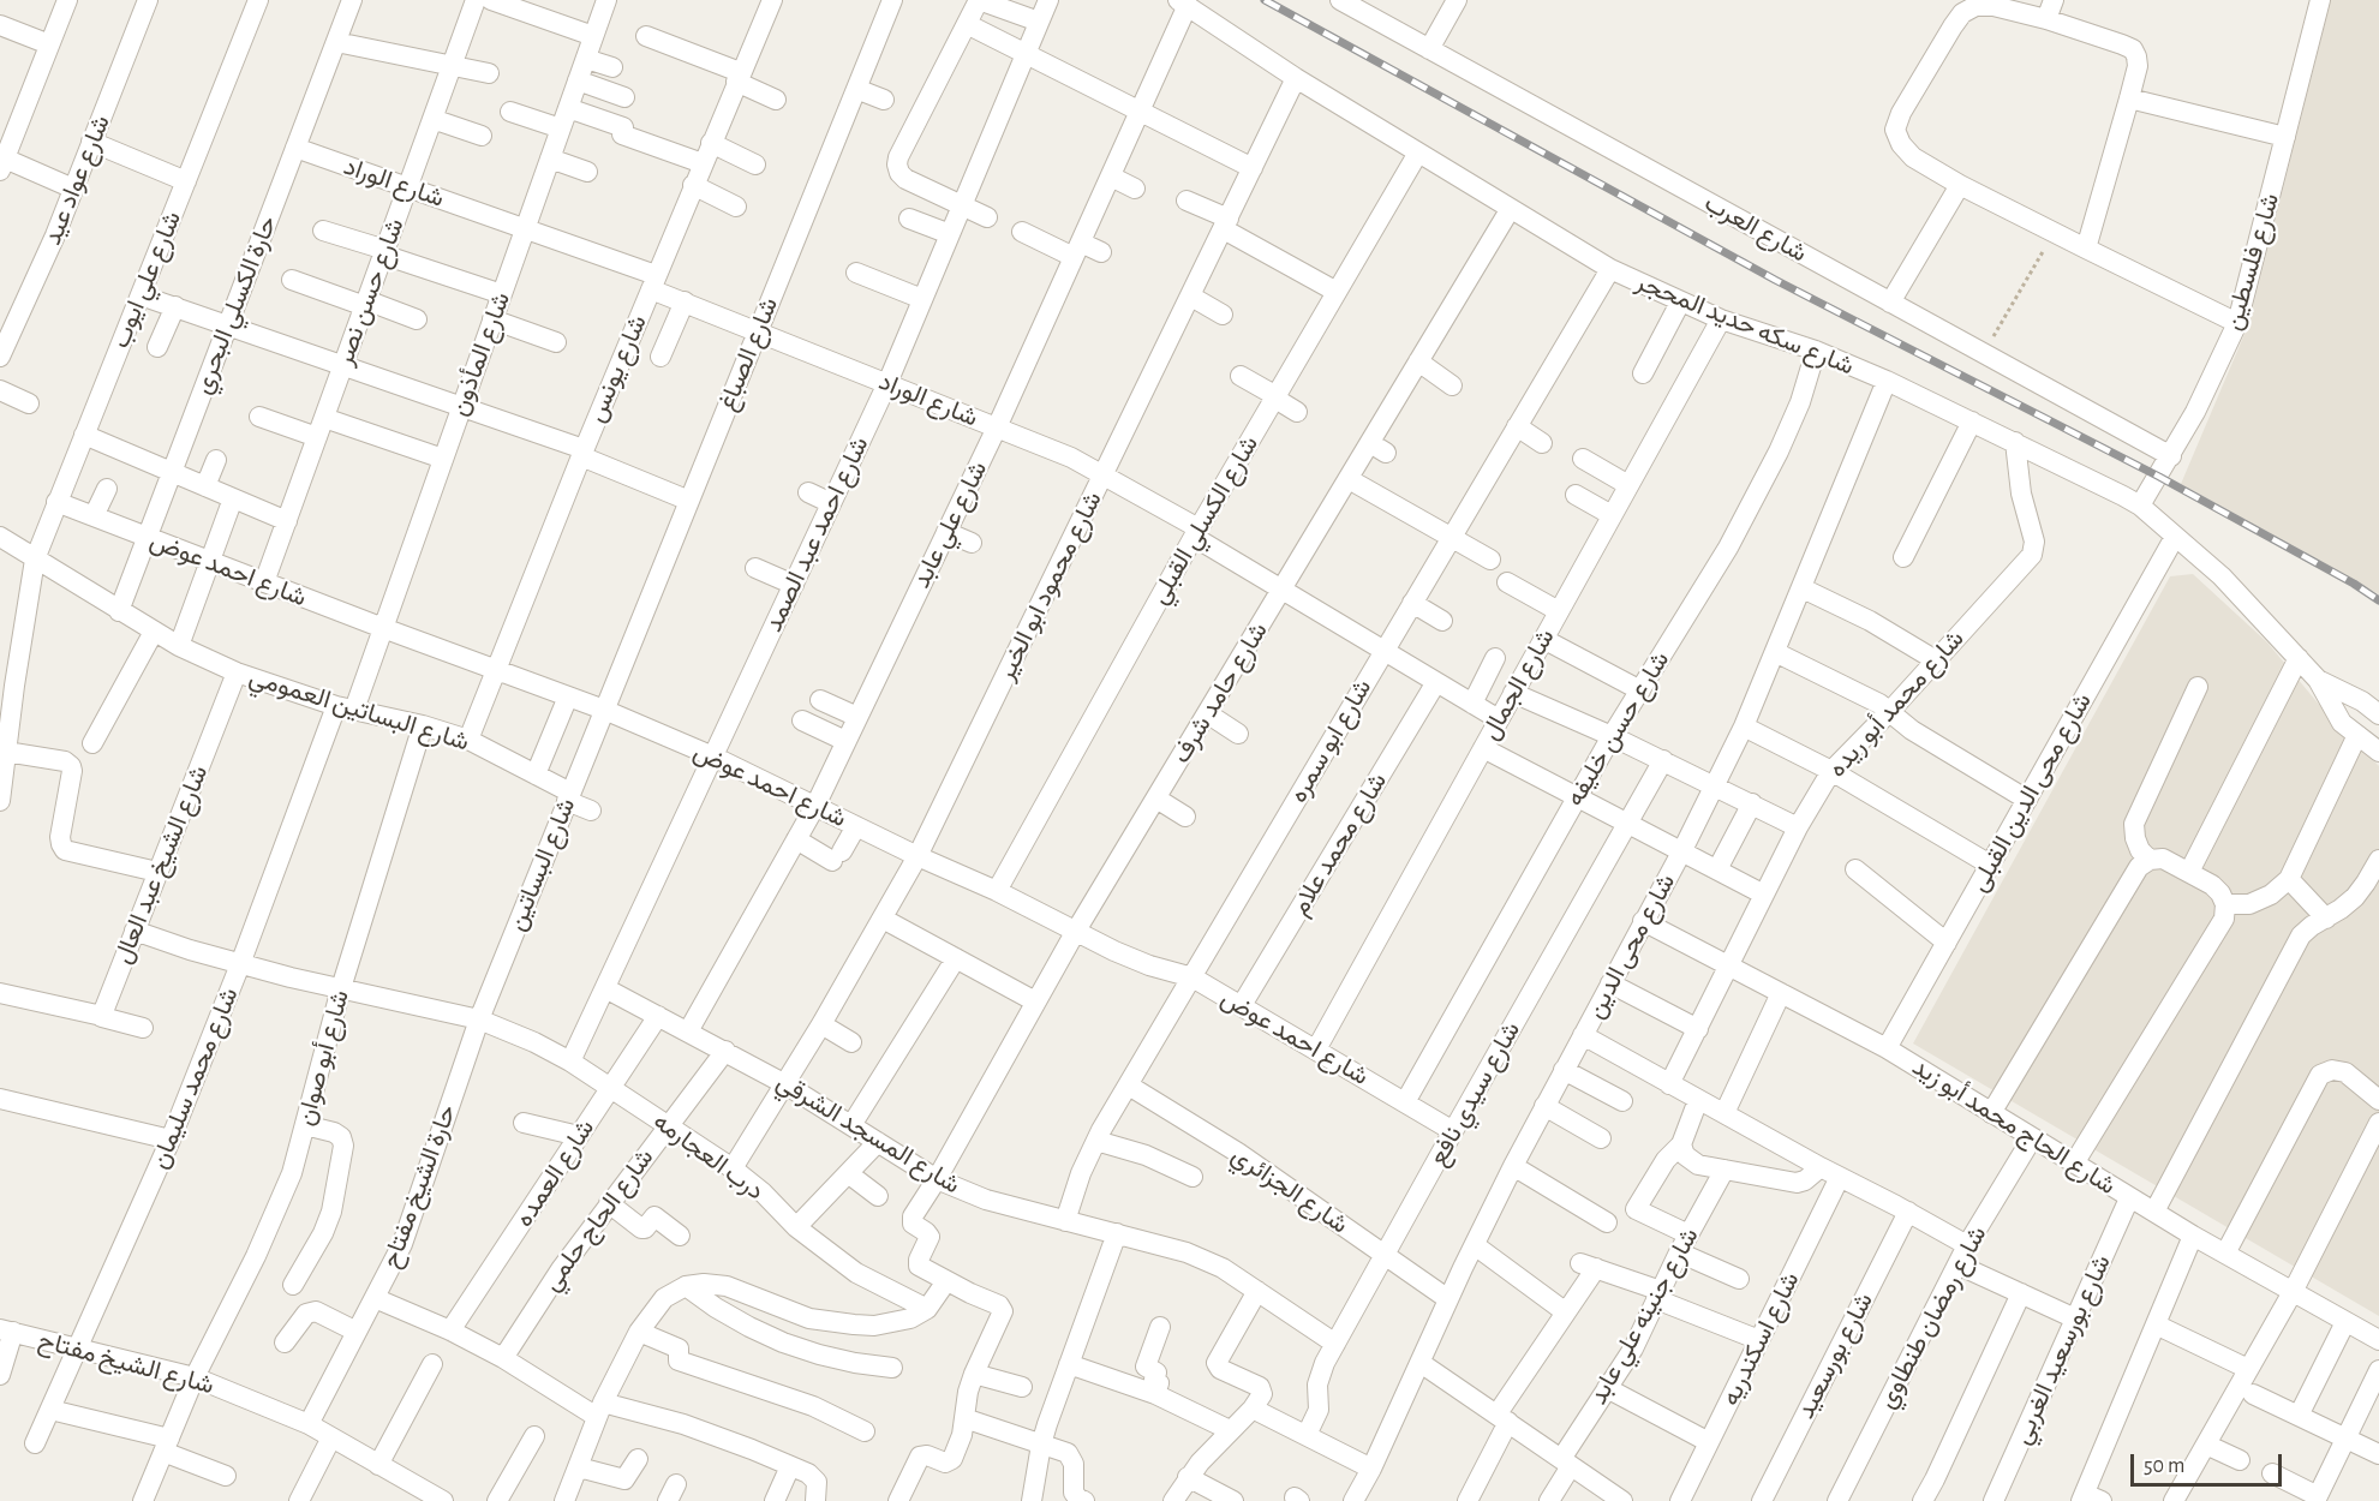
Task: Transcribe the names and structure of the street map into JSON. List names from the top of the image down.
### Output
{
  "streets": {
    "street": [
      "شارع عواد عيد",
      "شارع الوراد",
      "شارع العرب",
      "شارع فلسطين",
      "شارع علي ايوب",
      "شارع حسن نصر",
      "حارة الكسلي البحري",
      "شارع سكه حديد المحجر",
      "شارع المأذون",
      "شارع الصباغ",
      "شارع يونس",
      "شارع الكسلي القبلي",
      "شارع علي عابد",
      "شارع احمد عبد الصمد",
      "شارع احمد عوض",
      "شارع محمود ابو الخير",
      "شارع الجمال",
      "شارع حامد شرف",
      "شارع محمد أبو ريده",
      "شارع البساتين العمومي",
      "شارع حسن خليفه",
      "شارع ابو سمره",
      "شارع محى الدين القبلى",
      "شارع محمد علام",
      "شارع الشيخ عبد العال",
      "شارع البساتين",
      "شارع محى الدين",
      "شارع أبو صوان",
      "شارع محمد سليمان",
      "شارع سيدي نافع",
      "شارع الحاج محمد أبو زيد",
      "شارع المسجد الشرقي",
      "درب العجارمه",
      "شارع العمده",
      "حارة الشيخ مفتاح",
      "شارع الجزائري",
      "شارع الحاج حلمي",
      "شارع جنينه علي عابد",
      "شارع رمضان طنطاوي",
      "شارع اسكندريه",
      "شارع بورسعيد الغربي",
      "شارع بورسعيد",
      "شارع الشيخ مفتاح"
    ]
  },
  "crossings": [
    ["شارع الوراد", "شارع حسن نصر"],
    ["شارع الوراد", "حارة الكسلي البحري"],
    ["شارع الوراد", "شارع المأذون"],
    ["شارع الوراد", "شارع الصباغ"],
    ["شارع الوراد", "شارع يونس"],
    ["شارع الوراد", "شارع الكسلي القبلي"],
    ["شارع الوراد", "شارع علي عابد"],
    ["شارع الوراد", "شارع احمد عبد الصمد"],
    ["شارع الوراد", "شارع محمود ابو الخير"],
    ["شارع الوراد", "شارع الجمال"],
    ["شارع الوراد", "شارع حامد شرف"],
    ["شارع الوراد", "شارع ابو سمره"],
    ["شارع الوراد", "شارع محمد علام"],
    ["شارع العرب", "شارع فلسطين"],
    ["شارع فلسطين", "شارع سكه حديد المحجر"],
    ["شارع علي ايوب", "شارع احمد عوض"],
    ["شارع علي ايوب", "شارع البساتين العمومي"],
    ["شارع حسن نصر", "شارع احمد عوض"],
    ["حارة الكسلي البحري", "شارع احمد عوض"],
    ["حارة الكسلي البحري", "شارع البساتين العمومي"],
    ["شارع سكه حديد المحجر", "شارع الكسلي القبلي"],
    ["شارع سكه حديد المحجر", "شارع علي عابد"],
    ["شارع سكه حديد المحجر", "شارع محمود ابو الخير"],
    ["شارع سكه حديد المحجر", "شارع الجمال"],
    ["شارع سكه حديد المحجر", "شارع حامد شرف"],
    ["شارع سكه حديد المحجر", "شارع محمد أبو ريده"],
    ["شارع سكه حديد المحجر", "شارع حسن خليفه"],
    ["شارع سكه حديد المحجر", "شارع ابو سمره"],
    ["شارع سكه حديد المحجر", "شارع محى الدين القبلى"],
    ["شارع سكه حديد المحجر", "شارع محى الدين"],
    ["شارع المأذون", "شارع احمد عوض"],
    ["شارع المأذون", "شارع البساتين العمومي"],
    ["شارع المأذون", "شارع محمد سليمان"],
    ["شارع الصباغ", "شارع احمد عوض"],
    ["شارع الصباغ", "شارع البساتين"],
    ["شارع يونس", "شارع احمد عوض"],
    ["شارع يونس", "شارع البساتين العمومي"],
    ["شارع الكسلي القبلي", "شارع احمد عوض"],
    ["شارع علي عابد", "شارع احمد عوض"],
    ["شارع علي عابد", "شارع المسجد الشرقي"],
    ["شارع احمد عبد الصمد", "شارع احمد عوض"],
    ["شارع احمد عبد الصمد", "شارع المسجد الشرقي"],
    ["شارع احمد عبد الصمد", "درب العجارمه"],
    ["شارع احمد عوض", "شارع محمود ابو الخير"],
    ["شارع احمد عوض", "شارع الجمال"],
    ["شارع احمد عوض", "شارع حامد شرف"],
    ["شارع احمد عوض", "شارع حسن خليفه"],
    ["شارع احمد عوض", "شارع ابو سمره"],
    ["شارع احمد عوض", "شارع محمد علام"],
    ["شارع احمد عوض", "شارع البساتين"],
    ["شارع احمد عوض", "شارع سيدي نافع"],
    ["شارع محمود ابو الخير", "شارع المسجد الشرقي"],
    ["شارع محمود ابو الخير", "درب العجارمه"],
    ["شارع حامد شرف", "شارع المسجد الشرقي"],
    ["شارع محمد أبو ريده", "شارع الحاج محمد أبو زيد"],
    ["شارع البساتين العمومي", "شارع الشيخ عبد العال"],
    ["شارع البساتين العمومي", "شارع البساتين"],
    ["شارع البساتين العمومي", "شارع أبو صوان"],
    ["شارع البساتين العمومي", "شارع محمد سليمان"],
    ["شارع ابو سمره", "شارع المسجد الشرقي"],
    ["شارع ابو سمره", "شارع الجزائري"],
    ["شارع محى الدين القبلى", "شارع الحاج محمد أبو زيد"],
    ["شارع الشيخ عبد العال", "درب العجارمه"],
    ["شارع البساتين", "درب العجارمه"],
    ["شارع البساتين", "حارة الشيخ مفتاح"],
    ["شارع محى الدين", "شارع الحاج محمد أبو زيد"],
    ["شارع محى الدين", "شارع الجزائري"],
    ["شارع أبو صوان", "درب العجارمه"],
    ["شارع أبو صوان", "شارع الشيخ مفتاح"],
    ["شارع محمد سليمان", "درب العجارمه"],
    ["شارع محمد سليمان", "شارع الشيخ مفتاح"],
    ["شارع سيدي نافع", "شارع المسجد الشرقي"],
    ["شارع سيدي نافع", "شارع الجزائري"],
    ["شارع الحاج محمد أبو زيد", "شارع رمضان طنطاوي"],
    ["شارع الحاج محمد أبو زيد", "شارع بورسعيد الغربي"],
    ["شارع المسجد الشرقي", "شارع العمده"],
    ["شارع المسجد الشرقي", "شارع الحاج حلمي"],
    ["درب العجارمه", "شارع العمده"],
    ["درب العجارمه", "حارة الشيخ مفتاح"],
    ["درب العجارمه", "شارع الحاج حلمي"],
    ["حارة الشيخ مفتاح", "شارع الشيخ مفتاح"]
  ],
  "scale_bar": "50 m"
}
